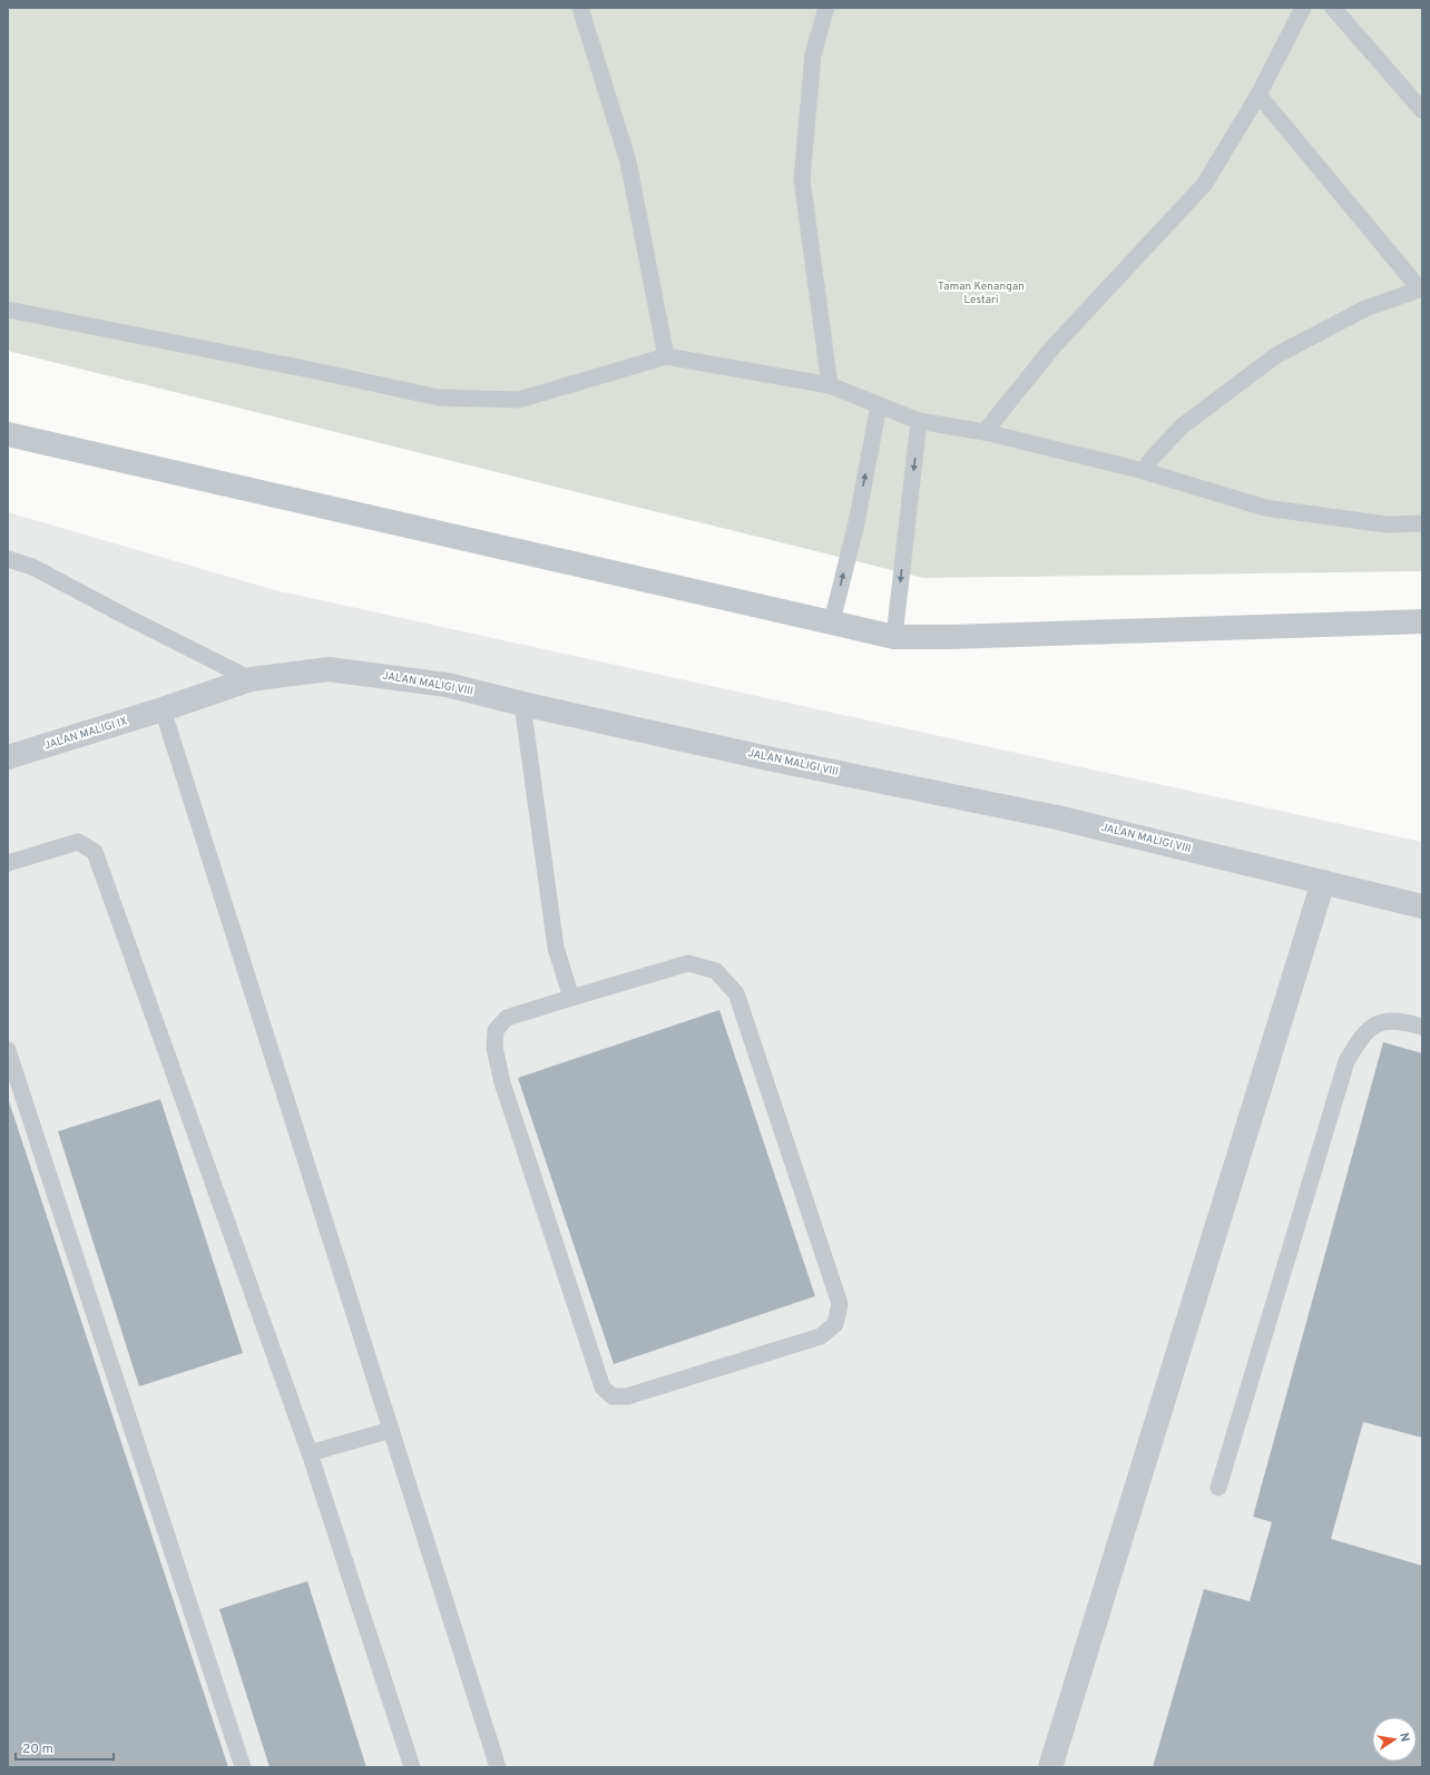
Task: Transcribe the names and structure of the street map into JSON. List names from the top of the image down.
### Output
{
  "streets": {
    "street": ["JALAN MALIGI VIII", "JALAN MALIGI IX"]
  },
  "crossings": [
    ["JALAN MALIGI VIII", "JALAN MALIGI IX"]
  ],
  "parks": ["Taman Kenangan Lestari"],
  "scale_bar": "20 m",
  "north": "right"
}
